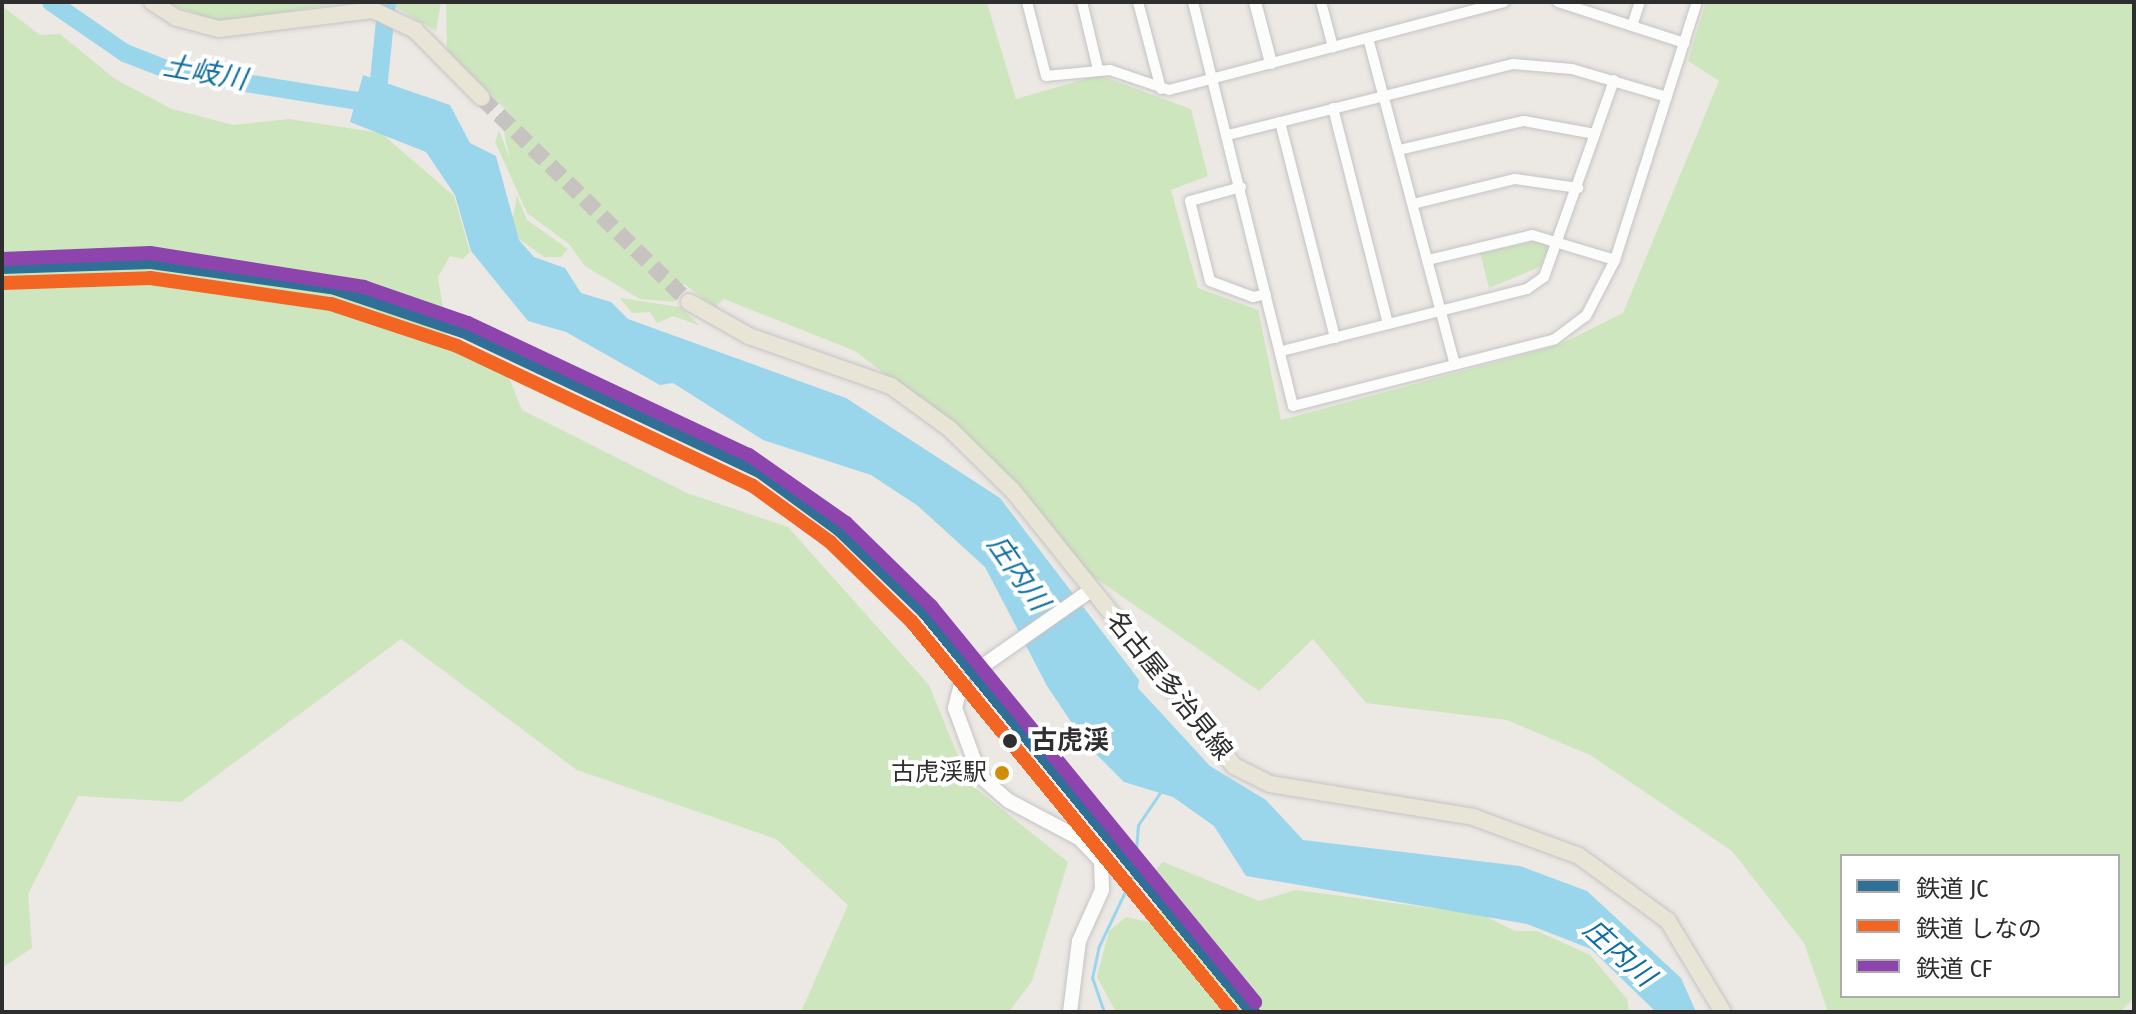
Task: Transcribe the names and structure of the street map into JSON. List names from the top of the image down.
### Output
{
  "streets": {
    "main road": ["名古屋多治見線"]
  },
  "water": ["土岐川", "庄内川"],
  "places": ["古虎渓", "古虎渓駅"],
  "lines": ["rail line CF", "rail line JC", "rail line しなの"],
  "legend": ["鉄道 JC", "鉄道 しなの", "鉄道 CF"]
}
